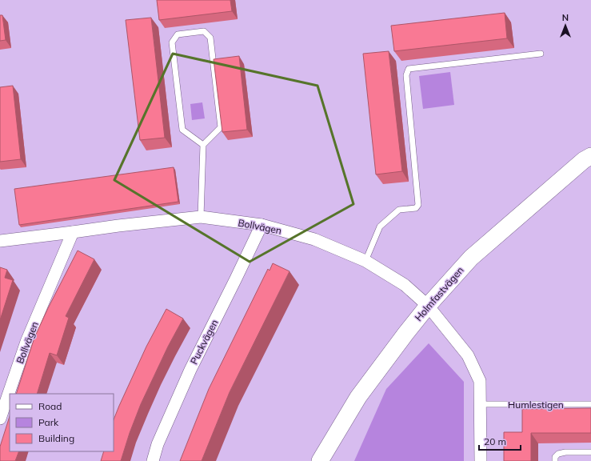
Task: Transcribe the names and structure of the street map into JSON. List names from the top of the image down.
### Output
{
  "streets": {
    "street": ["Bollvägen", "Holmfastvägen", "Puckvägen"],
    "lane": ["Humlestigen"]
  },
  "crossings": [
    ["Bollvägen", "Holmfastvägen"],
    ["Bollvägen", "Puckvägen"]
  ],
  "legend": ["Road", "Park", "Building"],
  "scale_bar": "20 m",
  "north": "top"
}
